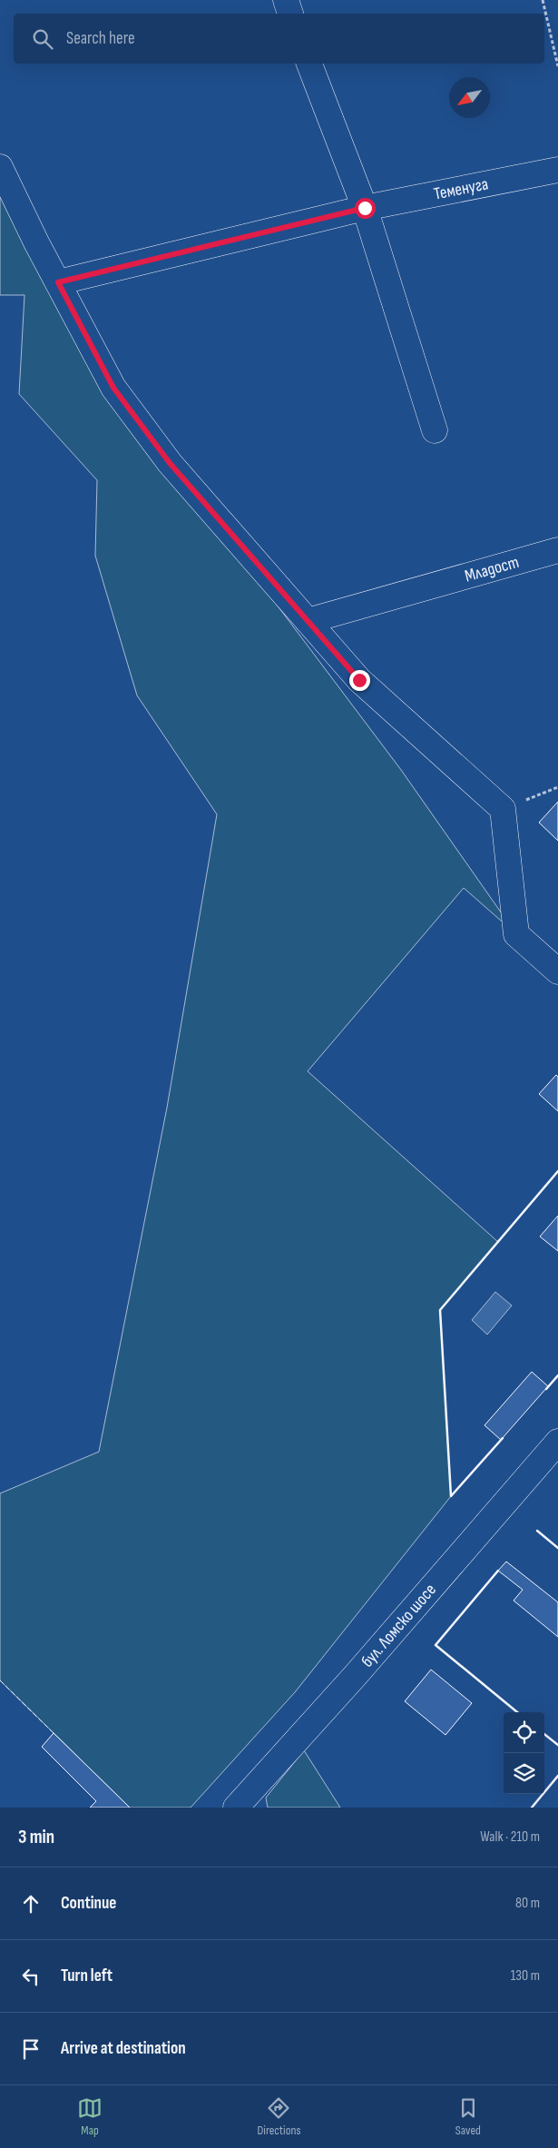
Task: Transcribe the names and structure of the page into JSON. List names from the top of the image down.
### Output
{
  "streets": {
    "street": ["Теменуга", "Младост", "бул. Ломско шосе"]
  },
  "north": "bottom left",
  "page": {
    "search": "Search here",
    "heading": ["3 min", "Walk · 210 m"],
    "list": [
      ["Continue", "80 m"],
      ["Turn left", "130 m"],
      "Arrive at destination"
    ],
    "nav": ["Map", "Directions", "Saved"]
  }
}
